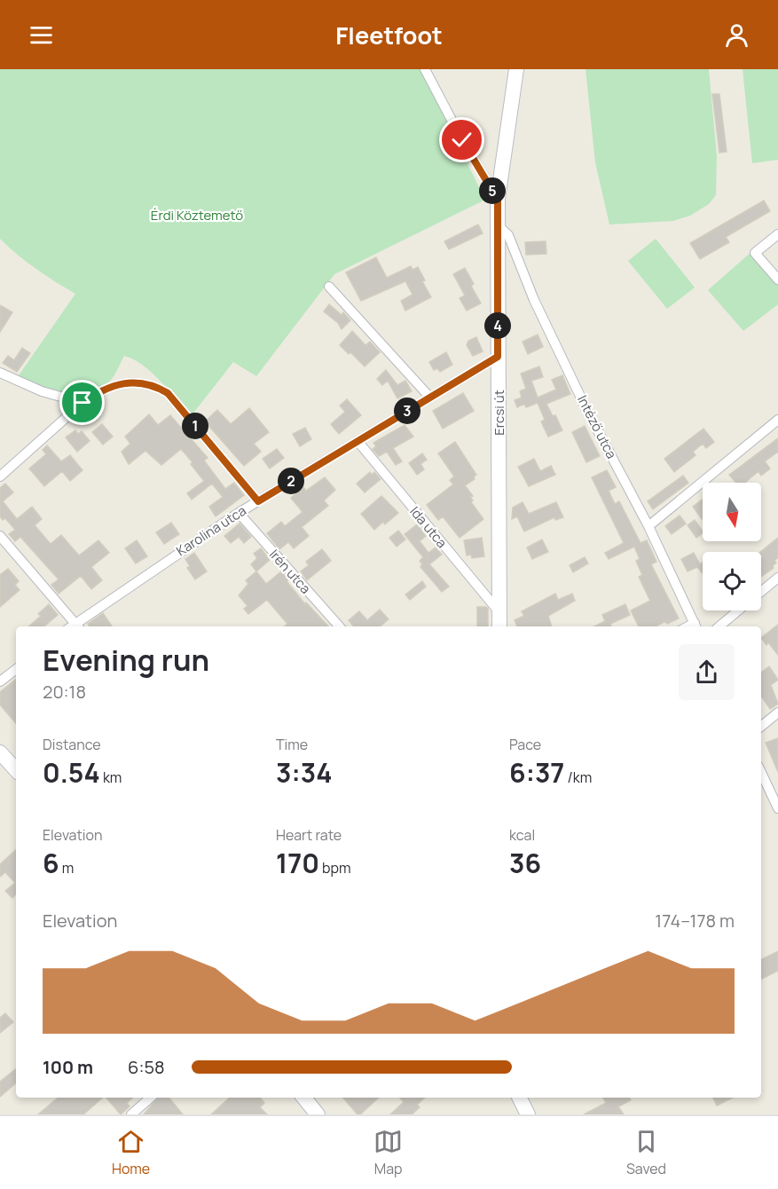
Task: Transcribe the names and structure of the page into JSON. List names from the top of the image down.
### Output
{
  "streets": {
    "main road": ["Ercsi út"],
    "street": [
      "Intéző utca",
      "Ida utca",
      "Karolina utca",
      "Irén utca"
    ]
  },
  "crossings": [
    ["Ercsi út", "Intéző utca"],
    ["Ercsi út", "Ida utca"],
    ["Ercsi út", "Karolina utca"],
    ["Ida utca", "Karolina utca"],
    ["Karolina utca", "Irén utca"]
  ],
  "parks": ["Érdi Köztemető"],
  "north": "bottom",
  "page": {
    "header": "Fleetfoot",
    "pins": [
      "5",
      "4",
      "3",
      "1",
      "2"
    ],
    "heading": ["Evening run", "20:18"],
    "stats": [
      ["Distance", "0.54 km"],
      ["Time", "3:34"],
      ["Pace", "6:37 /km"],
      ["Elevation", "6 m"],
      ["Heart rate", "170 bpm"],
      ["kcal", "36"]
    ],
    "chart": ["Elevation", "174–178 m"],
    "list": [
      {
        "name": "100 m",
        "note": "6:58"
      }
    ],
    "tabs": ["Home", "Map", "Saved"]
  }
}
